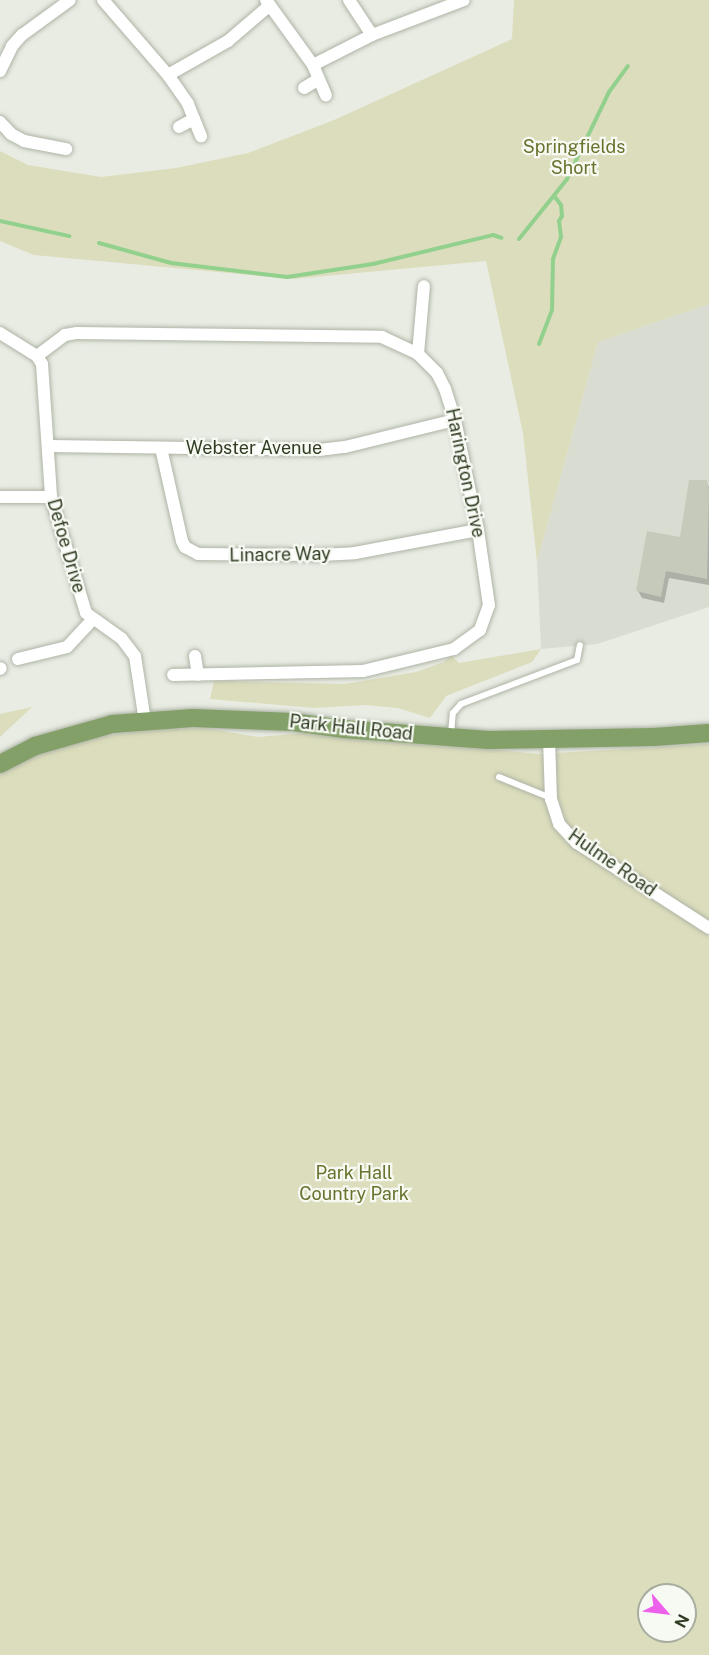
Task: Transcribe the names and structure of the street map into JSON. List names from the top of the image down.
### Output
{
  "streets": {
    "main road": ["Park Hall Road"],
    "street": [
      "Webster Avenue",
      "Harington Drive",
      "Defoe Drive",
      "Linacre Way",
      "Hulme Road"
    ]
  },
  "crossings": [
    ["Webster Avenue", "Harington Drive"],
    ["Webster Avenue", "Defoe Drive"],
    ["Webster Avenue", "Linacre Way"],
    ["Harington Drive", "Defoe Drive"],
    ["Harington Drive", "Linacre Way"],
    ["Park Hall Road", "Hulme Road"]
  ],
  "parks": ["Springfields Short", "Park Hall Country Park"],
  "north": "bottom right"
}
